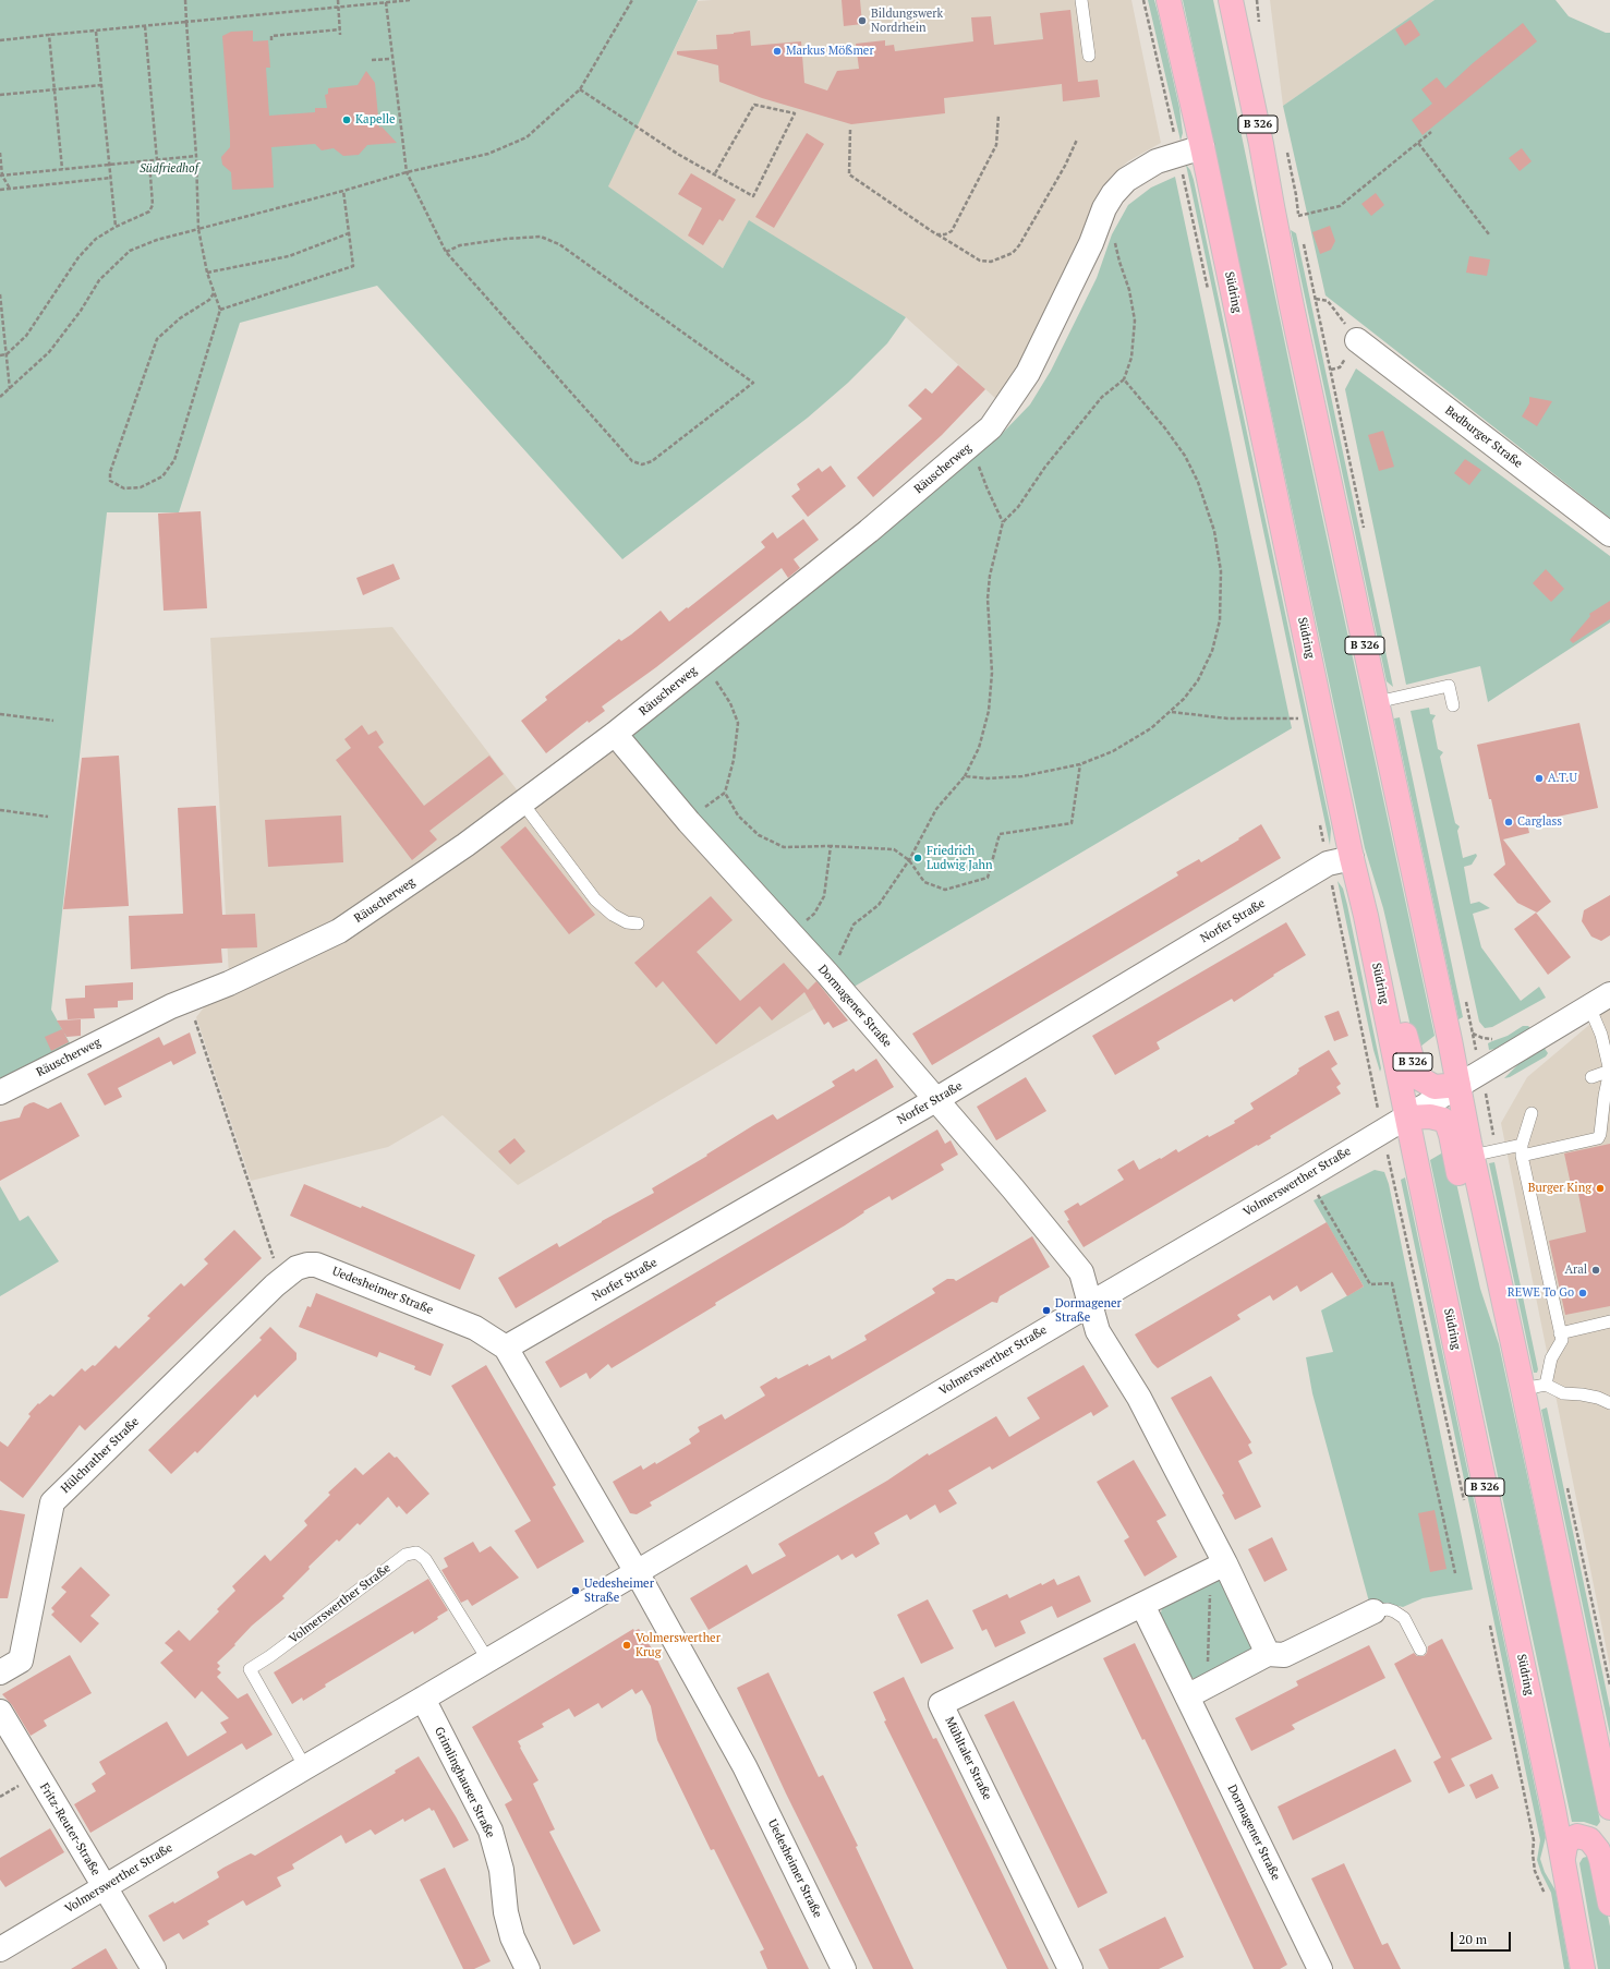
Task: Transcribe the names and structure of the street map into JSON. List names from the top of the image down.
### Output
{
  "streets": {
    "main road": ["B 326", "Südring"],
    "street": [
      "Bedburger Straße",
      "Räuscherweg",
      "Norfer Straße",
      "Dormagener Straße",
      "Volmerswerther Straße",
      "Uedesheimer Straße",
      "Hülchrather Straße",
      "Mühltaler Straße",
      "Grimlinghauser Straße",
      "Fritz-Reuter-Straße"
    ]
  },
  "crossings": [
    ["B 326", "Südring"],
    ["B 326", "Volmerswerther Straße"],
    ["Südring", "Räuscherweg"],
    ["Südring", "Norfer Straße"],
    ["Südring", "Volmerswerther Straße"],
    ["Räuscherweg", "Dormagener Straße"],
    ["Norfer Straße", "Dormagener Straße"],
    ["Norfer Straße", "Uedesheimer Straße"],
    ["Dormagener Straße", "Volmerswerther Straße"],
    ["Dormagener Straße", "Mühltaler Straße"],
    ["Volmerswerther Straße", "Uedesheimer Straße"],
    ["Volmerswerther Straße", "Grimlinghauser Straße"],
    ["Volmerswerther Straße", "Fritz-Reuter-Straße"],
    ["Uedesheimer Straße", "Hülchrather Straße"]
  ],
  "parks": ["Südfriedhof"],
  "places": [
    "Bildungswerk Nordrhein",
    "Markus Mößmer",
    "Kapelle",
    "A.T.U",
    "Carglass",
    "Friedrich Ludwig Jahn",
    "Burger King",
    "Aral",
    "REWE To Go",
    "Dormagener Straße",
    "Uedesheimer Straße",
    "Volmerswerther Krug"
  ],
  "scale_bar": "20 m"
}
